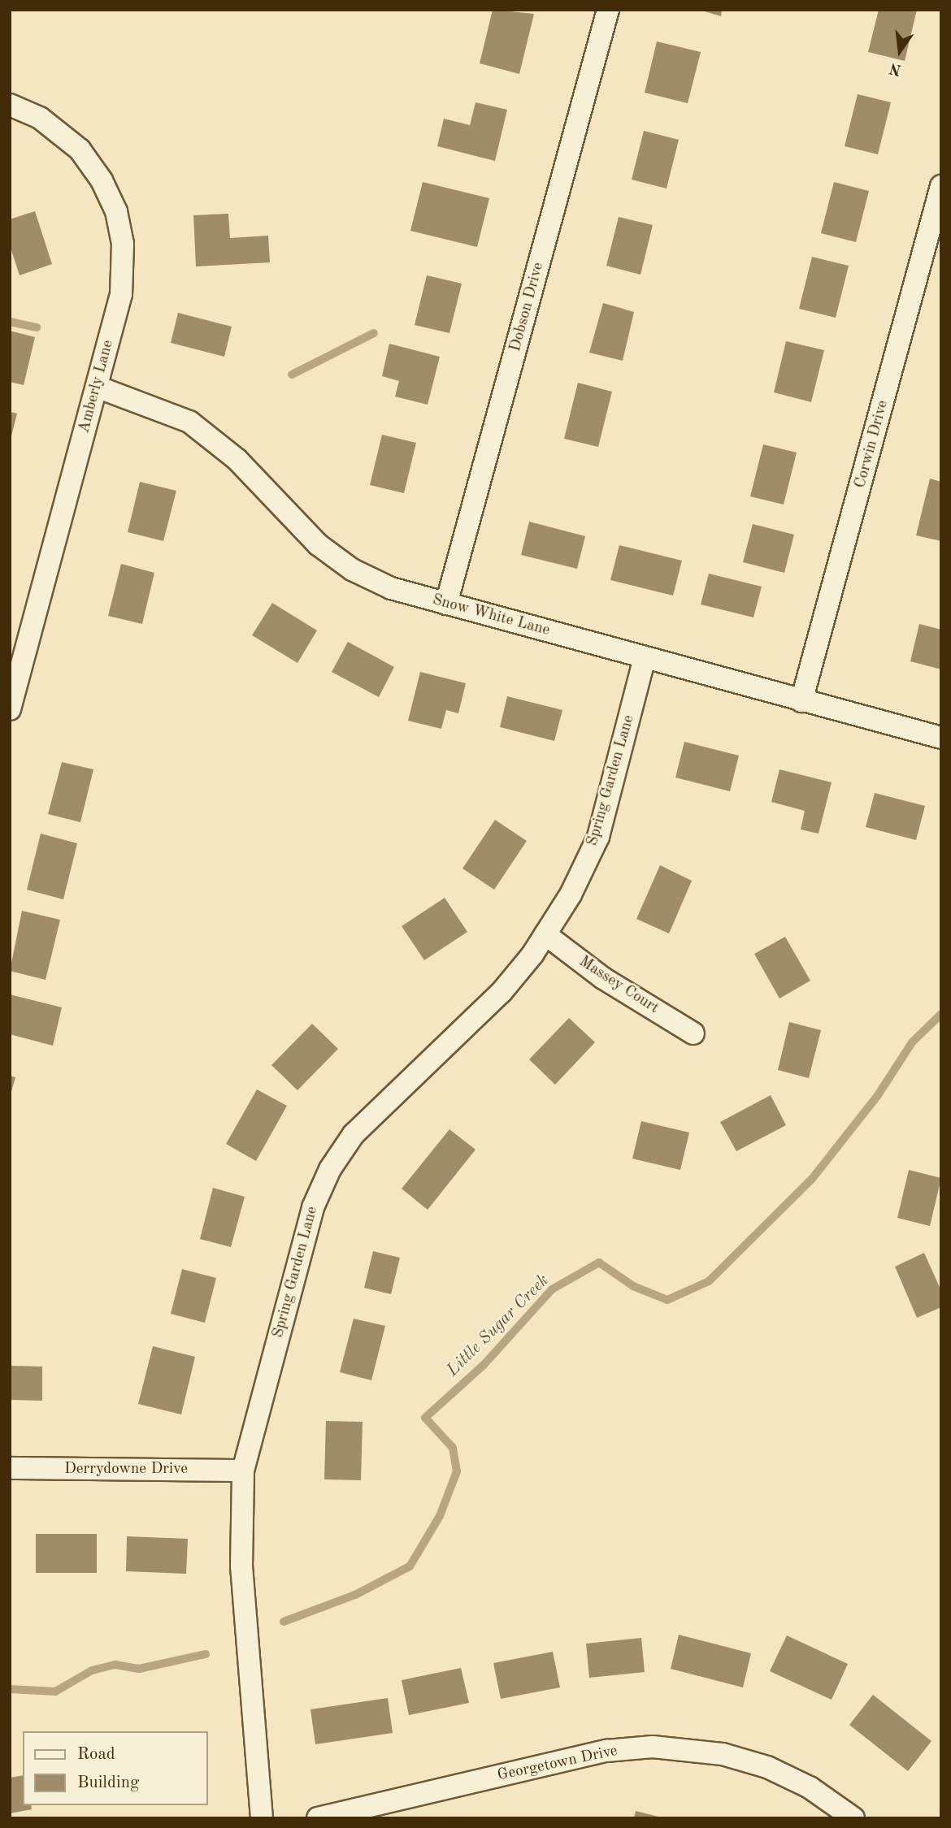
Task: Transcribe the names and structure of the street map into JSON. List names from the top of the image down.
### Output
{
  "streets": {
    "street": [
      "Dobson Drive",
      "Amberly Lane",
      "Corwin Drive",
      "Snow White Lane",
      "Spring Garden Lane",
      "Massey Court",
      "Derrydowne Drive",
      "Georgetown Drive"
    ]
  },
  "crossings": [
    ["Dobson Drive", "Snow White Lane"],
    ["Amberly Lane", "Snow White Lane"],
    ["Corwin Drive", "Snow White Lane"],
    ["Snow White Lane", "Spring Garden Lane"],
    ["Spring Garden Lane", "Massey Court"],
    ["Spring Garden Lane", "Derrydowne Drive"]
  ],
  "water": ["Little Sugar Creek"],
  "legend": ["Road", "Building"],
  "north": "bottom"
}
